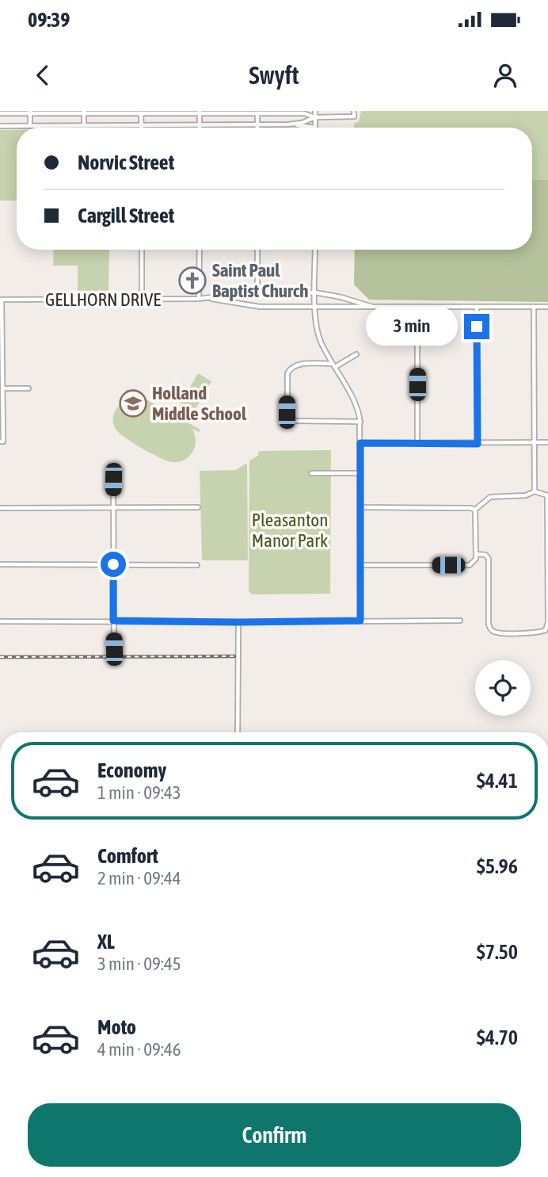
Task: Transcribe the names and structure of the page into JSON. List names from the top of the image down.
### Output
{
  "streets": {
    "street": ["GELLHORN DRIVE"]
  },
  "parks": ["Pleasanton Manor Park"],
  "places": {
    "church": ["Saint Paul Baptist Church"],
    "school or university": ["Holland Middle School"]
  },
  "page": {
    "status": "09:39",
    "header": "Swyft",
    "banner": ["Norvic Street", "Cargill Street"],
    "bubble": "3 min",
    "list": [
      {
        "name": "Economy",
        "note": "1 min · 09:43",
        "value": "$4.41"
      },
      {
        "name": "Comfort",
        "note": "2 min · 09:44",
        "value": "$5.96"
      },
      {
        "name": "XL",
        "note": "3 min · 09:45",
        "value": "$7.50"
      },
      {
        "name": "Moto",
        "note": "4 min · 09:46",
        "value": "$4.70"
      }
    ],
    "buttons": "Confirm"
  }
}
